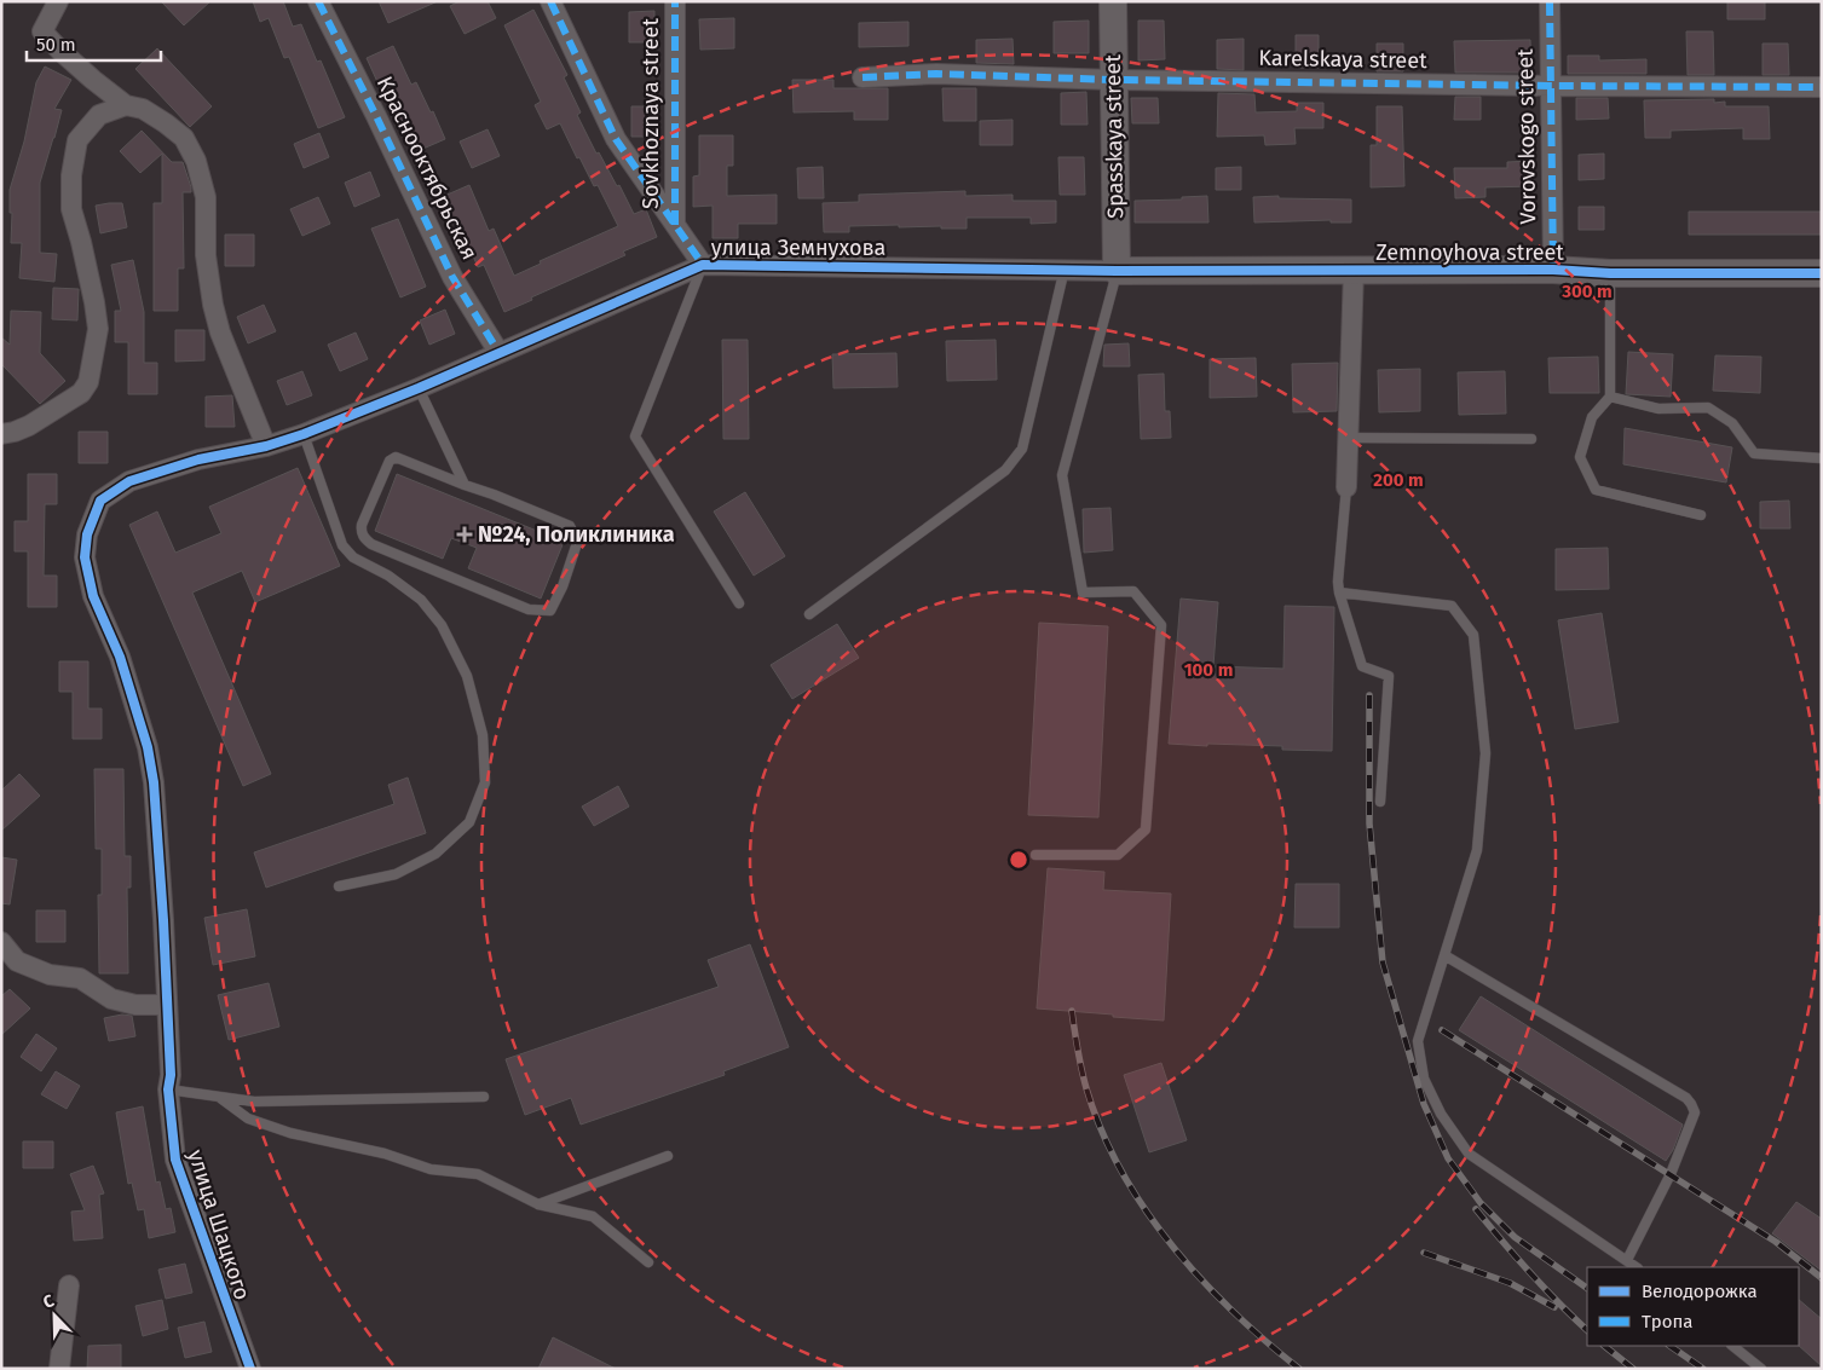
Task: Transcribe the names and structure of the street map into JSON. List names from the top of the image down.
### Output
{
  "streets": {
    "street": [
      "Karelskaya street",
      "Sovkhoznaya street",
      "Spasskaya street",
      "Vorovskogo street",
      "Краснооктябрьская",
      "улица Земнухова",
      "Zemnoyhova street",
      "улица Шацкого"
    ]
  },
  "crossings": [
    ["Karelskaya street", "Spasskaya street"],
    ["Karelskaya street", "Vorovskogo street"],
    ["Spasskaya street", "улица Земнухова"],
    ["Spasskaya street", "Zemnoyhova street"],
    ["Vorovskogo street", "Zemnoyhova street"],
    ["Краснооктябрьская", "улица Земнухова"],
    ["улица Земнухова", "Zemnoyhova street"],
    ["улица Земнухова", "улица Шацкого"]
  ],
  "places": {
    "health": ["№24, Поликлиника"]
  },
  "legend": ["Велодорожка", "Тропа"],
  "scale_bar": "50 m",
  "north": "top left",
  "rings": ["300 m", "200 m", "100 m"]
}
